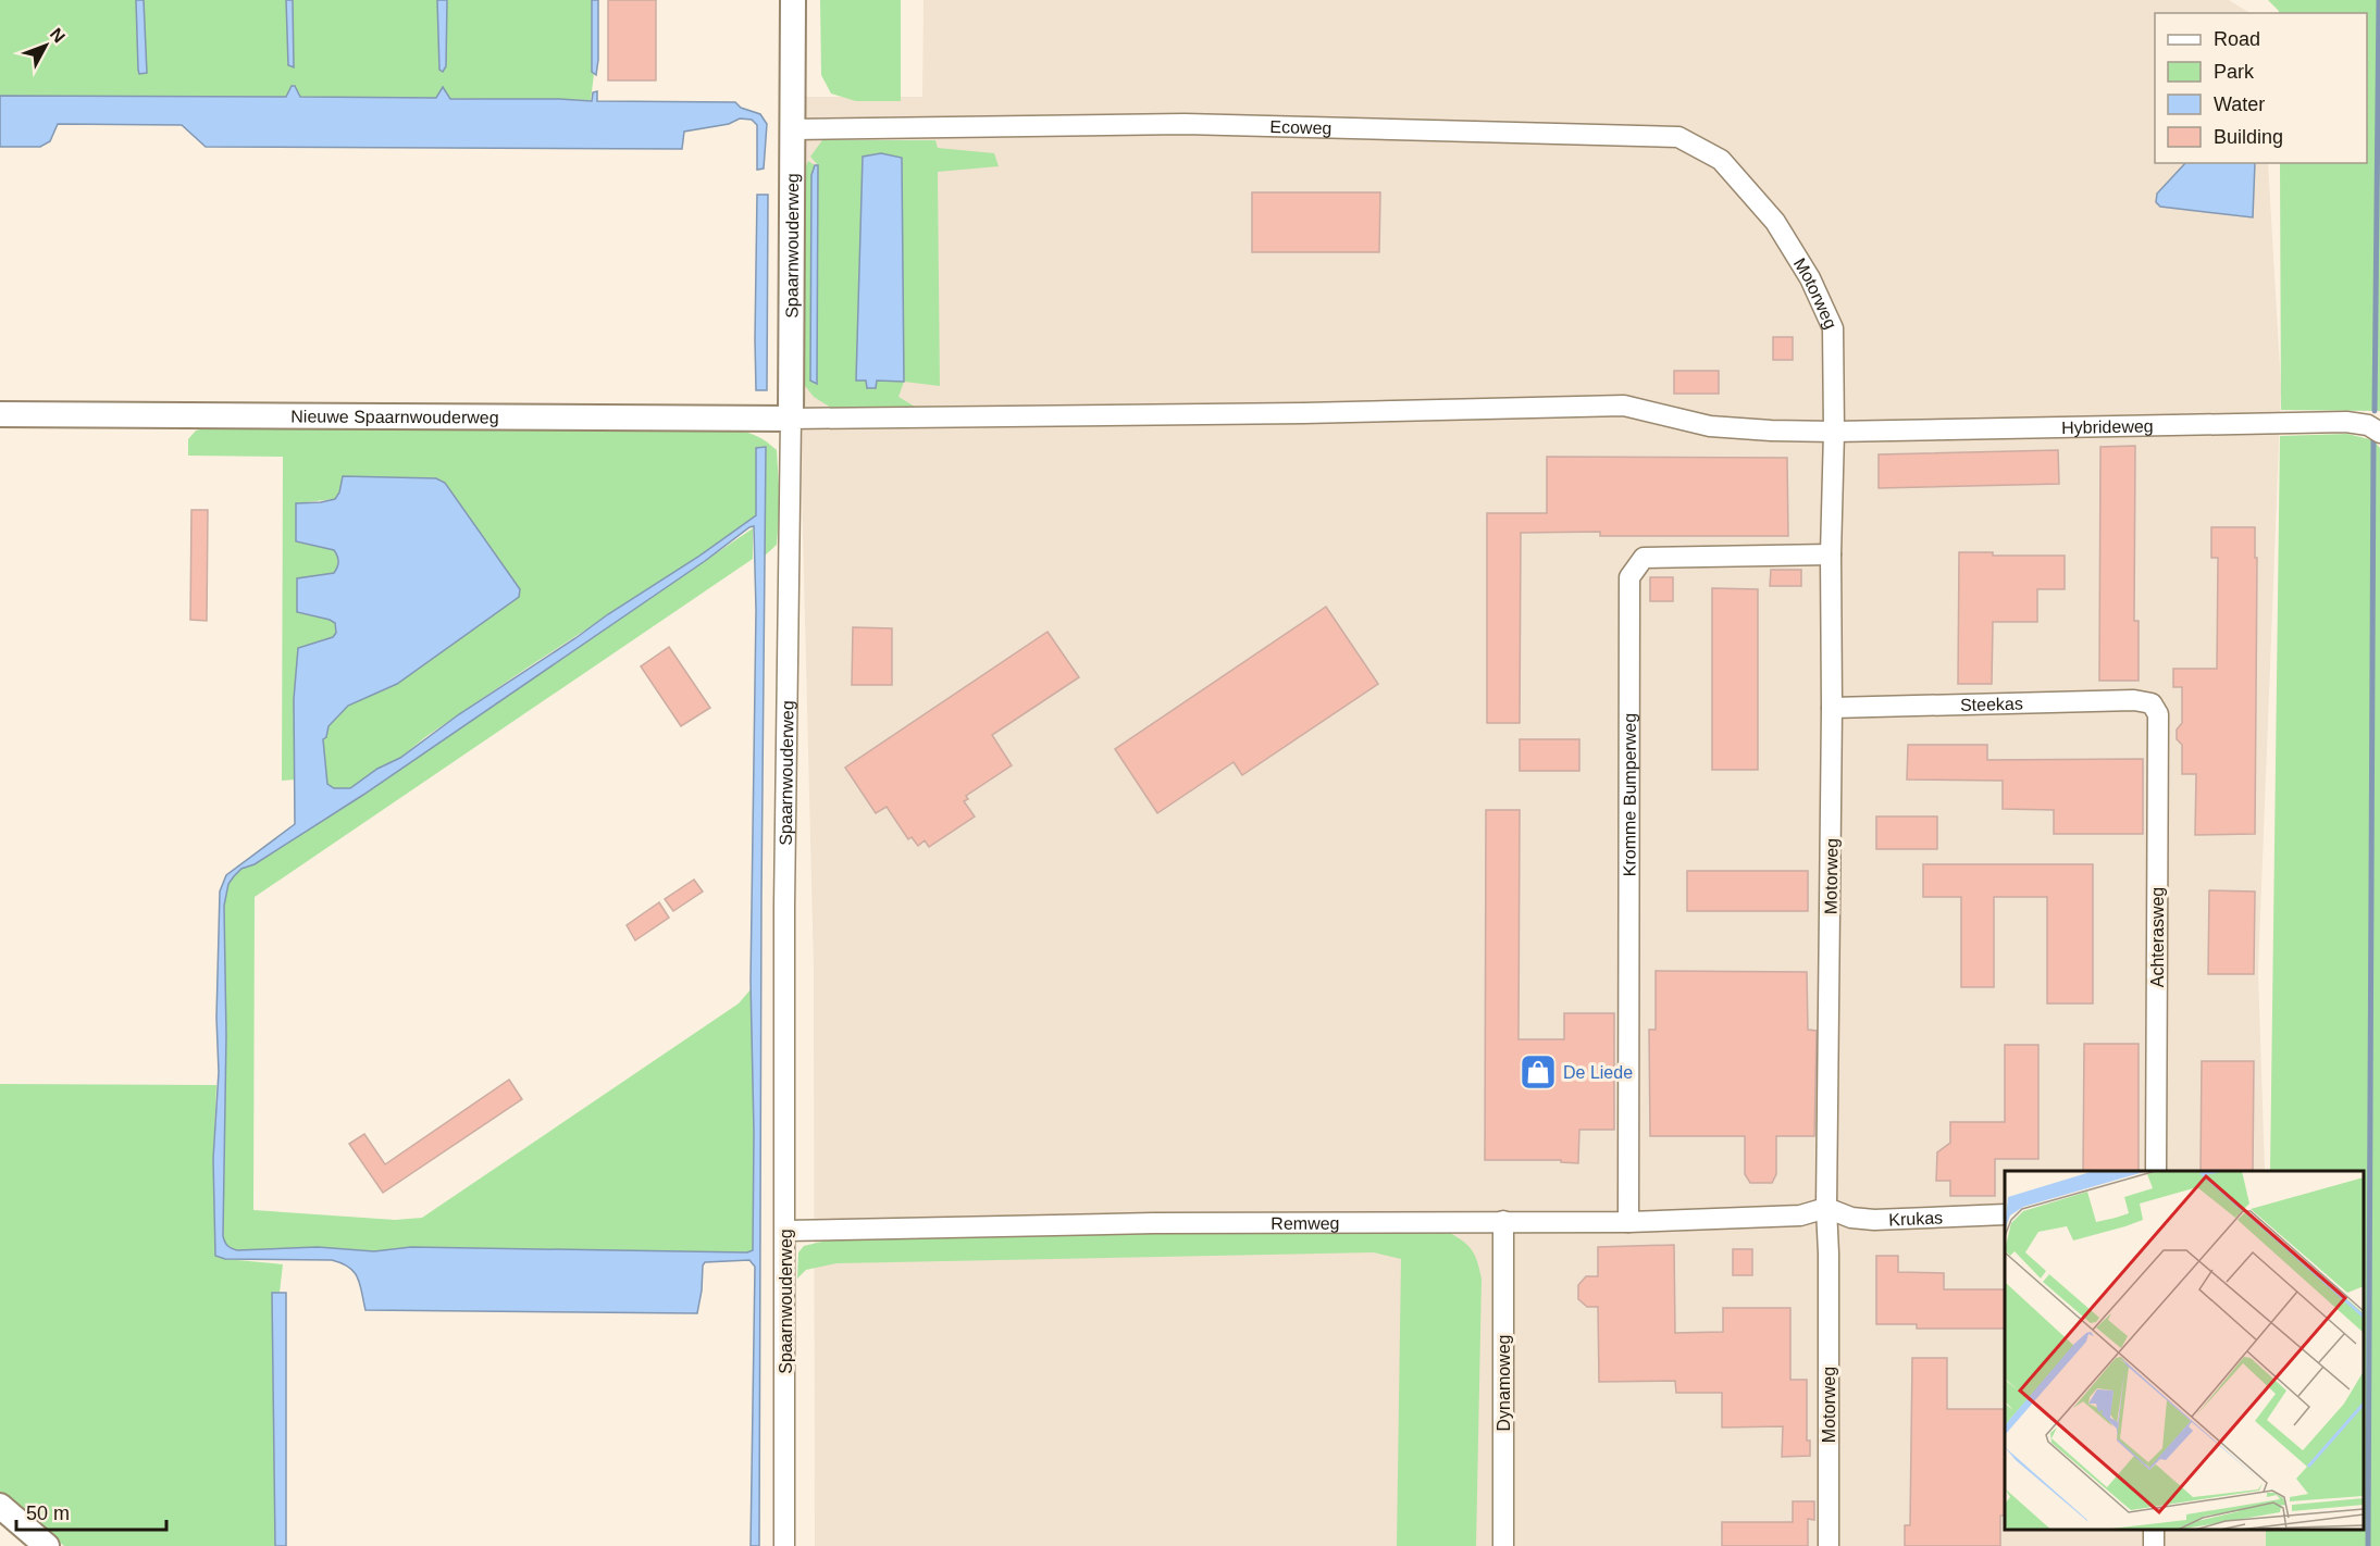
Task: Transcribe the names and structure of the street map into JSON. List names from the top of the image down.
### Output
{
  "streets": {
    "street": [
      "Ecoweg",
      "Spaarnwouderweg",
      "Motorweg",
      "Nieuwe Spaarnwouderweg",
      "Hybrideweg",
      "Steekas",
      "Kromme Bumperweg",
      "Achterasweg",
      "Krukas",
      "Remweg",
      "Dynamoweg"
    ]
  },
  "crossings": [
    ["Ecoweg", "Spaarnwouderweg"],
    ["Ecoweg", "Motorweg"],
    ["Spaarnwouderweg", "Nieuwe Spaarnwouderweg"],
    ["Spaarnwouderweg", "Hybrideweg"],
    ["Spaarnwouderweg", "Remweg"],
    ["Motorweg", "Hybrideweg"],
    ["Motorweg", "Steekas"],
    ["Motorweg", "Kromme Bumperweg"],
    ["Motorweg", "Krukas"],
    ["Motorweg", "Remweg"],
    ["Nieuwe Spaarnwouderweg", "Hybrideweg"],
    ["Steekas", "Achterasweg"],
    ["Kromme Bumperweg", "Remweg"],
    ["Krukas", "Remweg"],
    ["Remweg", "Dynamoweg"]
  ],
  "places": {
    "shop": ["De Liede"]
  },
  "legend": [
    "Road",
    "Park",
    "Water",
    "Building"
  ],
  "scale_bar": "50 m",
  "north": "top right"
}
